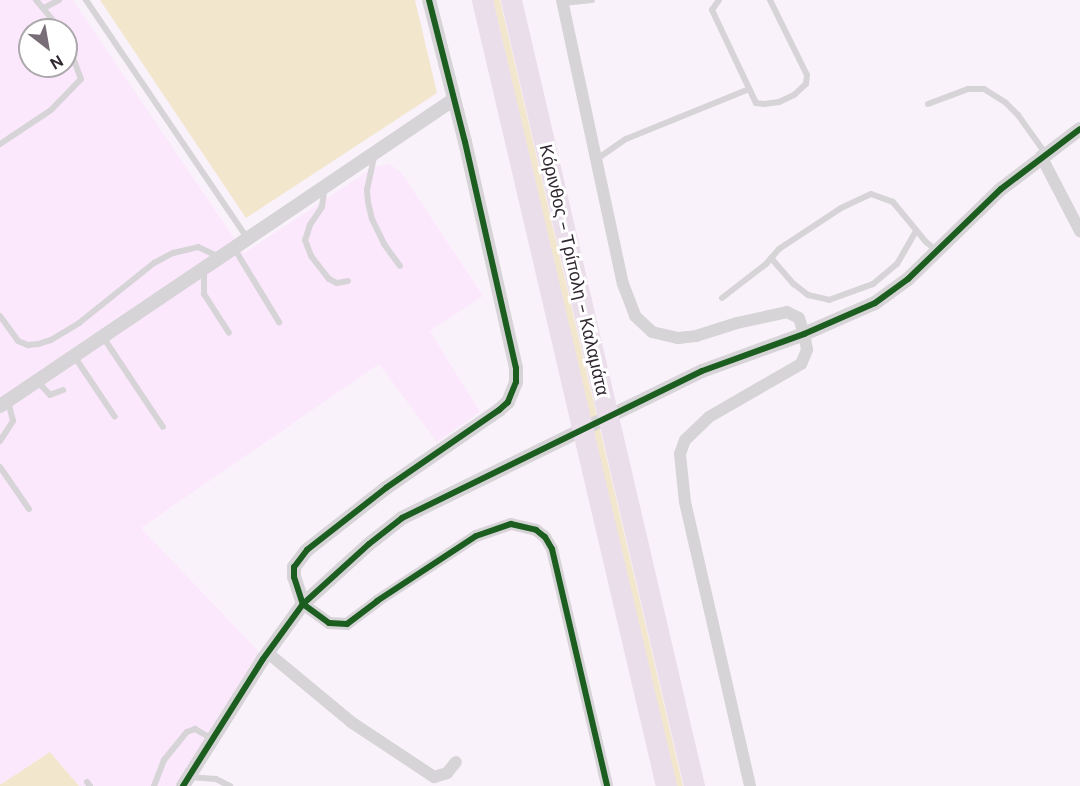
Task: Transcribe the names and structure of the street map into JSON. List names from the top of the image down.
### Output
{
  "streets": {
    "highway": ["Κόρινθος - Τρίπολη - Καλαμάτα"]
  },
  "north": "bottom right"
}
